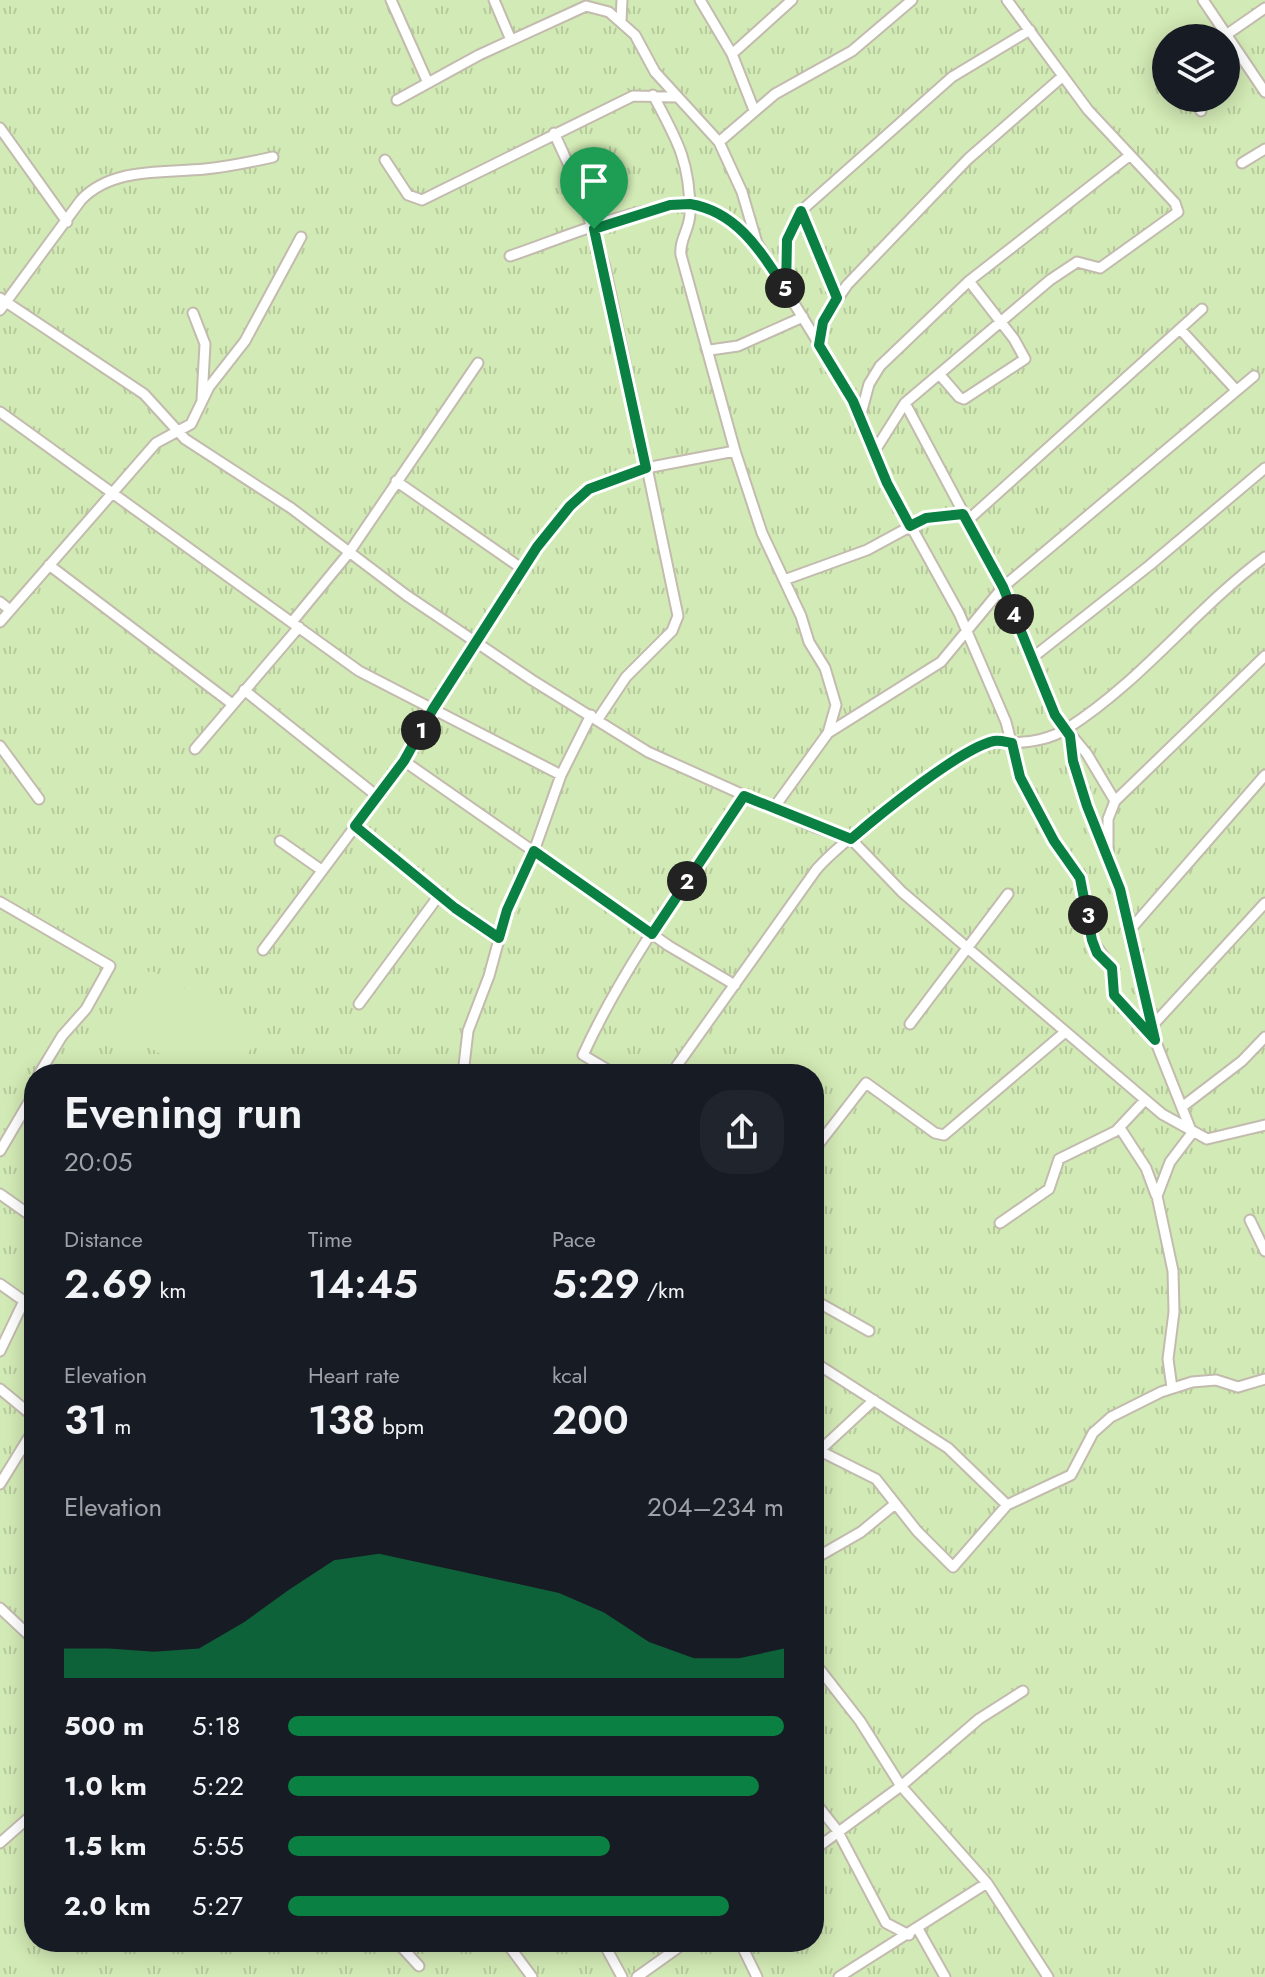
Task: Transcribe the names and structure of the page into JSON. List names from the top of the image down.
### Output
{
  "page": {
    "pins": [
      "5",
      "4",
      "1",
      "2",
      "3"
    ],
    "heading": ["Evening run", "20:05"],
    "stats": [
      ["Distance", "2.69 km"],
      ["Time", "14:45"],
      ["Pace", "5:29 /km"],
      ["Elevation", "31 m"],
      ["Heart rate", "138 bpm"],
      ["kcal", "200"]
    ],
    "chart": ["Elevation", "204–234 m"],
    "list": [
      {
        "name": "500 m",
        "note": "5:18"
      },
      {
        "name": "1.0 km",
        "note": "5:22"
      },
      {
        "name": "1.5 km",
        "note": "5:55"
      },
      {
        "name": "2.0 km",
        "note": "5:27"
      }
    ]
  }
}
